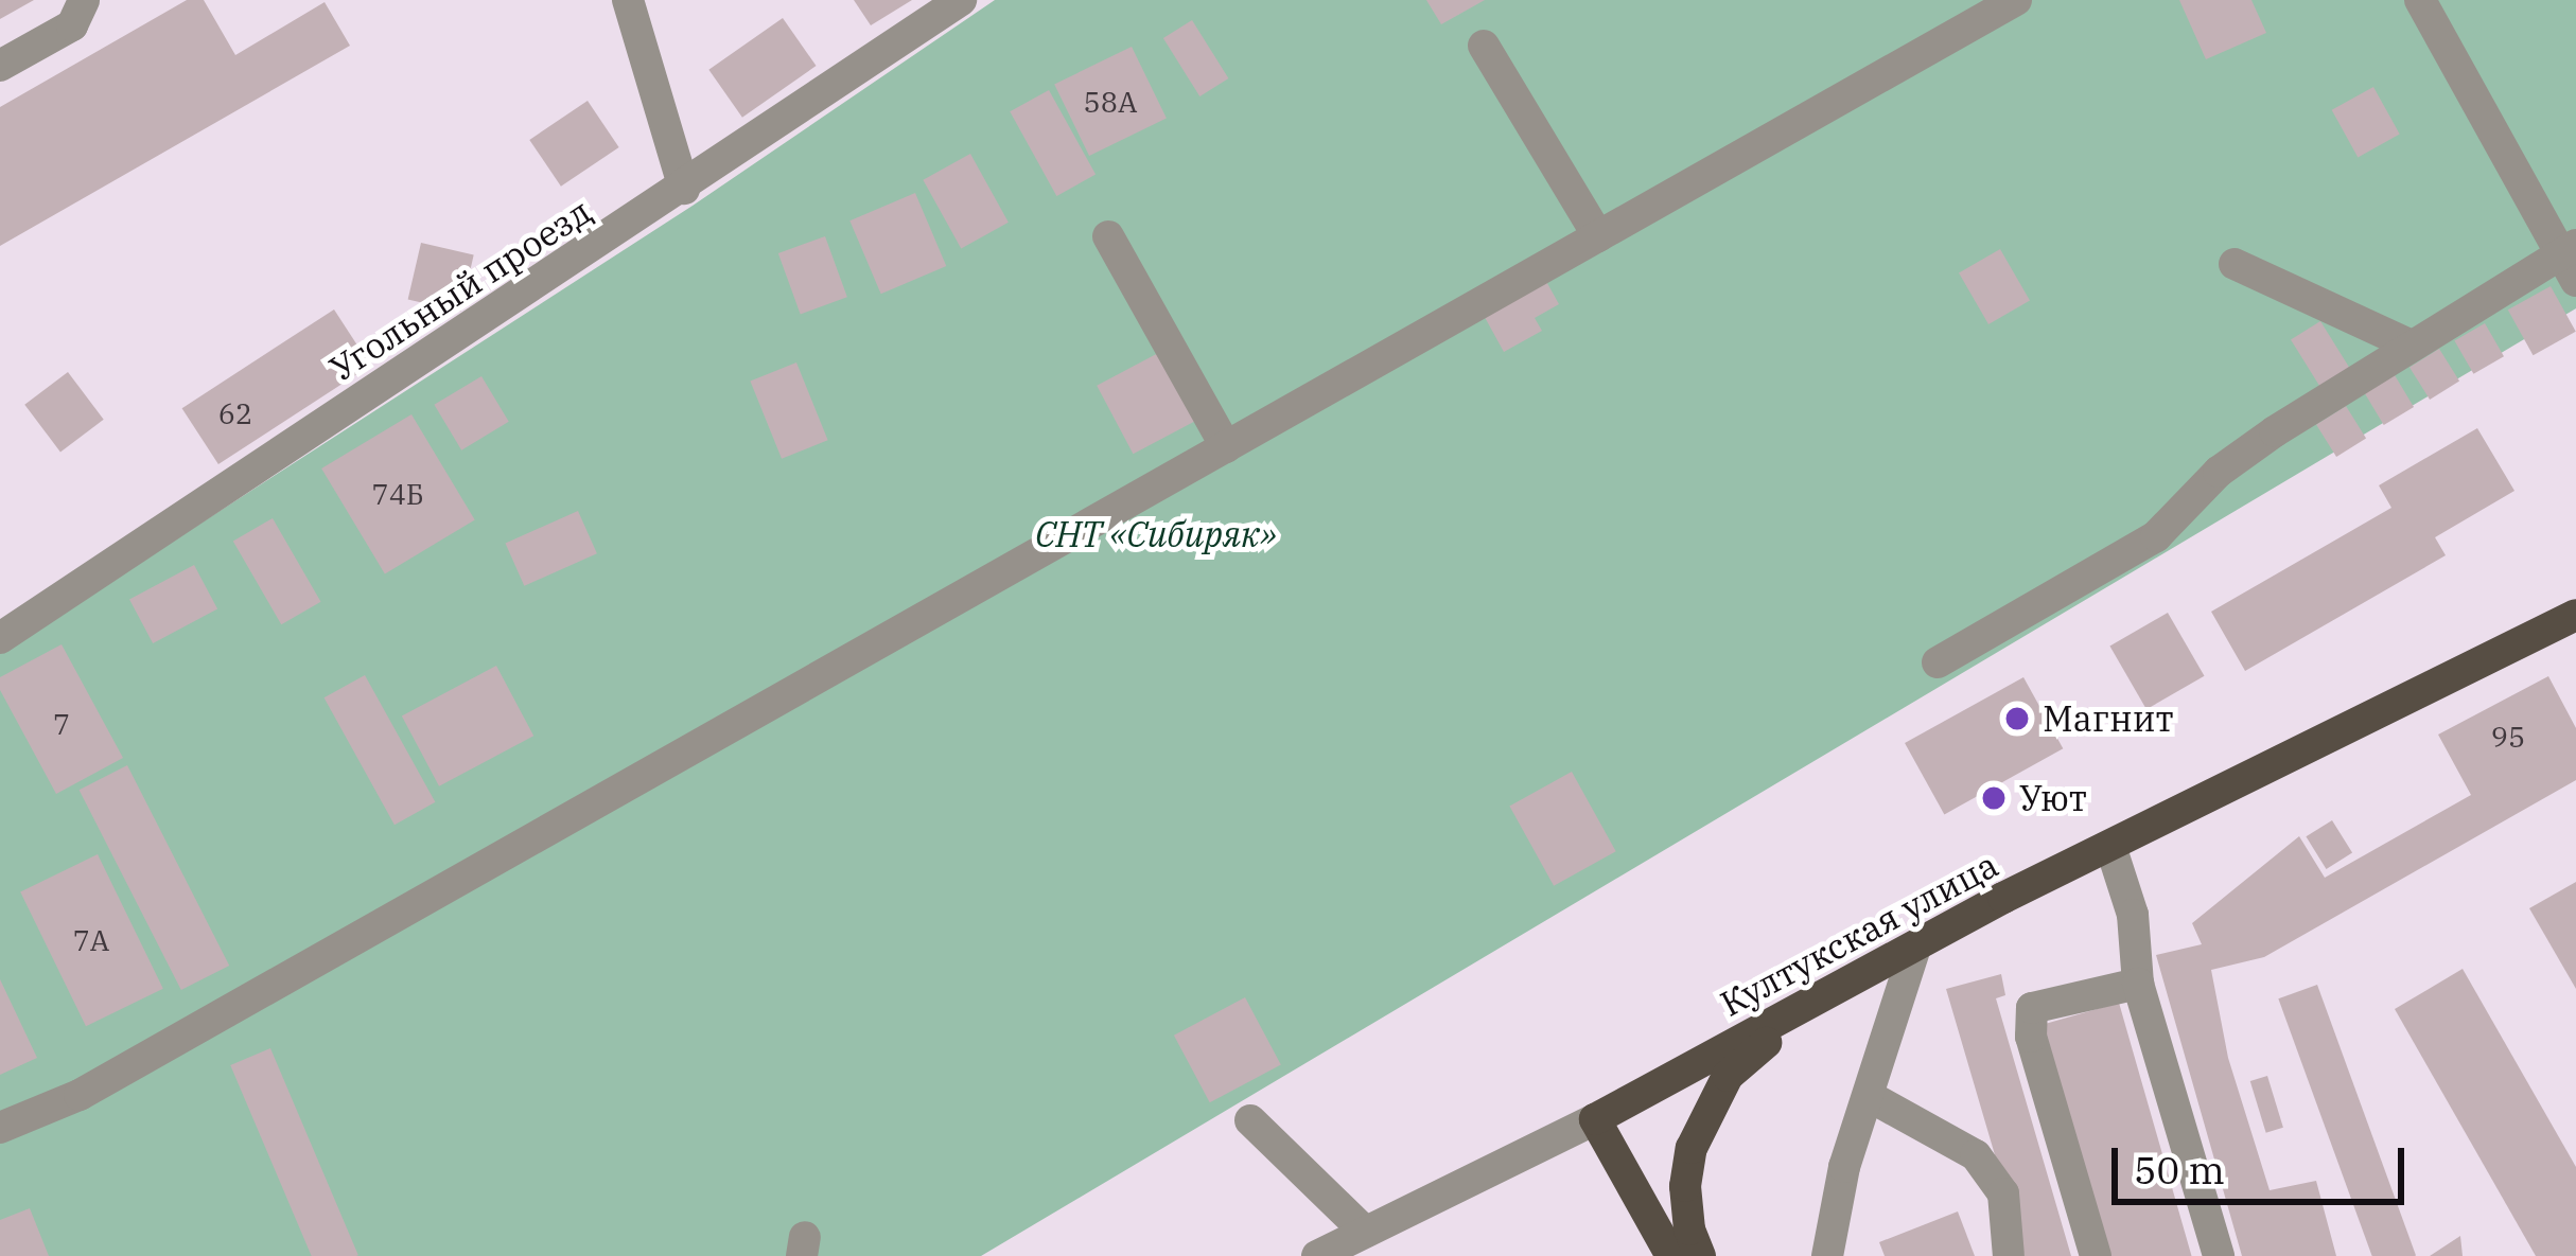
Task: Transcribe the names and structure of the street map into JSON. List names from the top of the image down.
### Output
{
  "streets": {
    "main road": ["Култукская улица"],
    "street": ["Угольный проезд"]
  },
  "parks": ["СНТ «Сибиряк»"],
  "places": ["Магнит", "Уют"],
  "house_numbers": [
    "58А",
    "62",
    "74Б",
    "7",
    "95",
    "7А"
  ],
  "scale_bar": "50 m"
}
